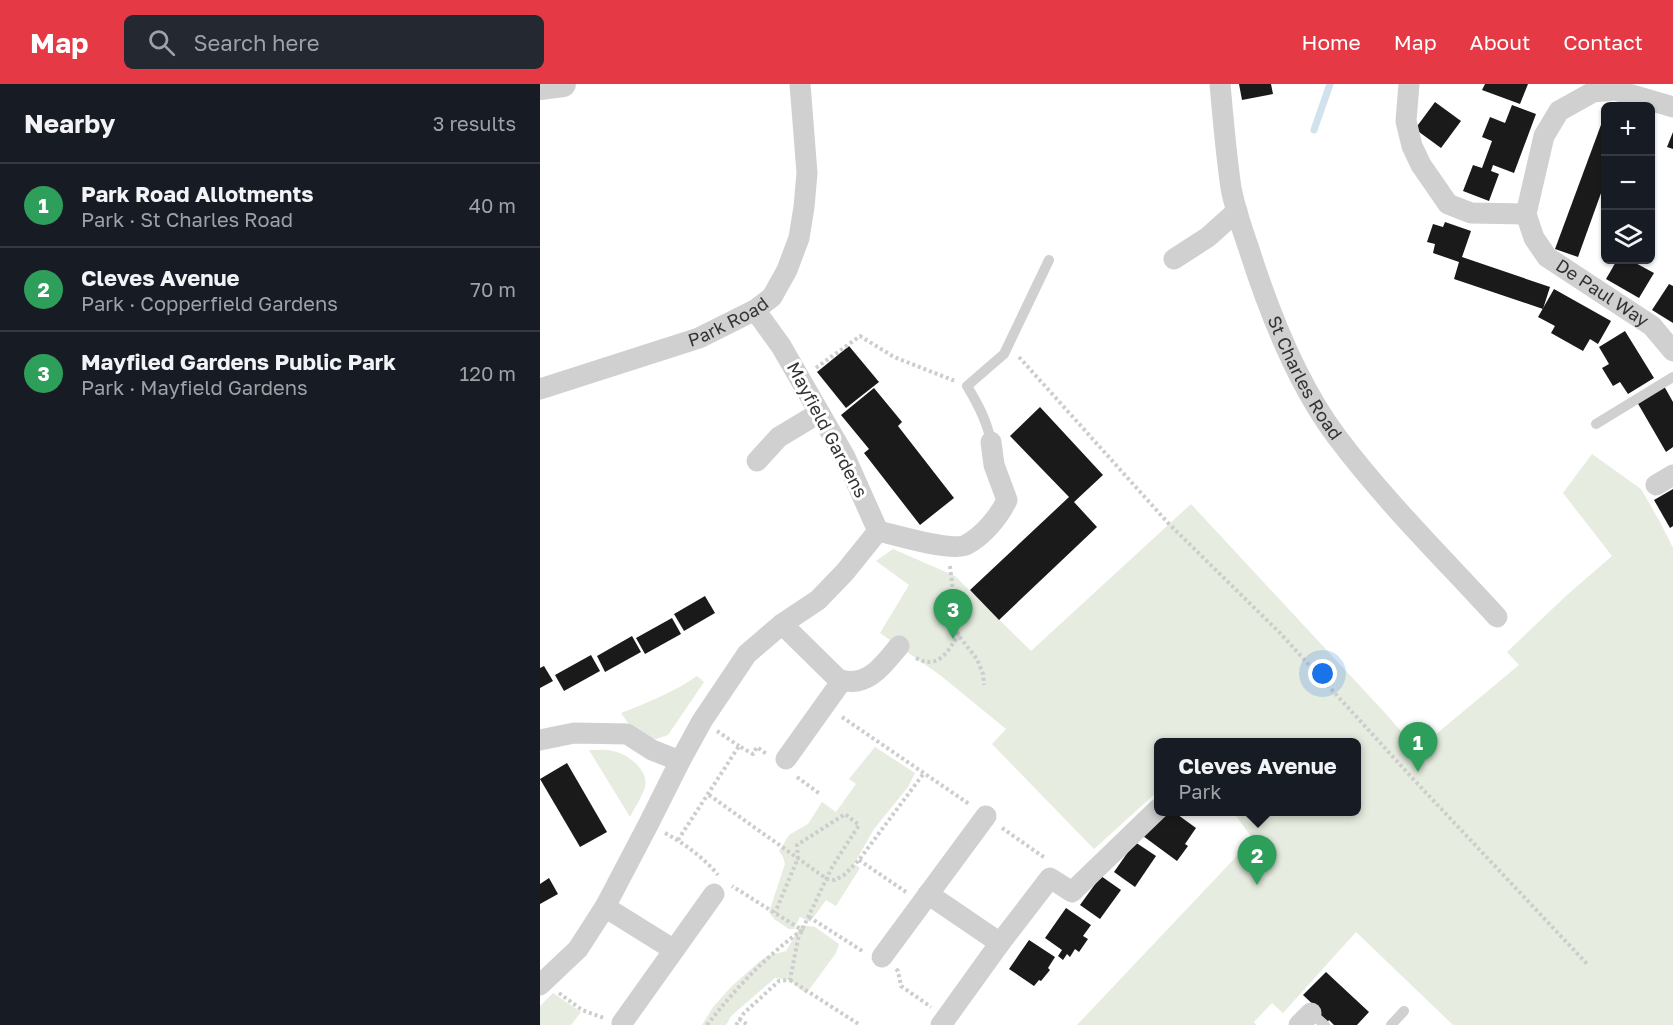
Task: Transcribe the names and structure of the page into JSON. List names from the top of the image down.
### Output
{
  "streets": {
    "street": [
      "De Paul Way",
      "Park Road",
      "St Charles Road",
      "Mayfield Gardens"
    ]
  },
  "crossings": [
    ["Park Road", "Mayfield Gardens"]
  ],
  "page": {
    "header": "Map",
    "search": "Search here",
    "nav": [
      "Home",
      "Map",
      "About",
      "Contact"
    ],
    "heading": ["Nearby", "3 results"],
    "map_buttons": ["+", "−"],
    "list": [
      {
        "mark": "1",
        "name": "Park Road Allotments",
        "note": "Park · St Charles Road",
        "value": "40 m"
      },
      {
        "mark": "2",
        "name": "Cleves Avenue",
        "note": "Park · Copperfield Gardens",
        "value": "70 m"
      },
      {
        "mark": "3",
        "name": "Mayfiled Gardens Public Park",
        "note": "Park · Mayfield Gardens",
        "value": "120 m"
      }
    ],
    "pins": ["3", "1", "2"],
    "popup": ["Cleves Avenue", "Park"]
  }
}
